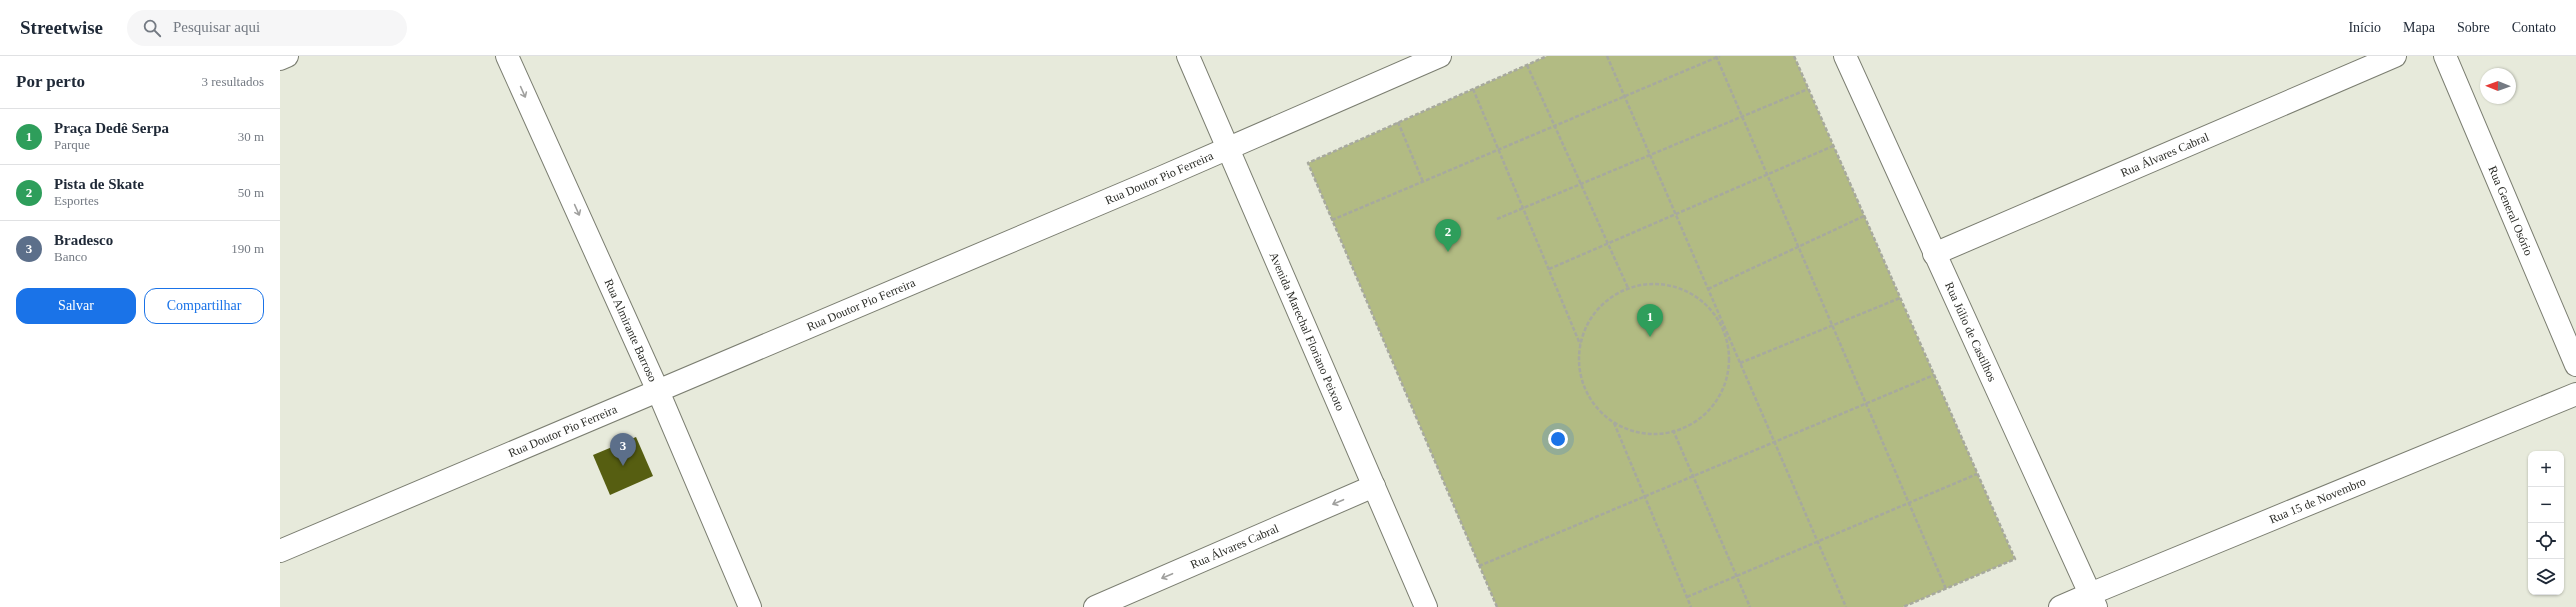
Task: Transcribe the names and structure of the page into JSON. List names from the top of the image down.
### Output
{
  "streets": {
    "street": [
      "Rua Álvares Cabral",
      "Rua Doutor Pio Ferreira",
      "Rua General Osório",
      "Rua Almirante Barroso",
      "Avenida Marechal Floriano Peixoto",
      "Rua Júlio de Castilhos",
      "Rua 15 de Novembro"
    ]
  },
  "crossings": [
    ["Rua Álvares Cabral", "Avenida Marechal Floriano Peixoto"],
    ["Rua Álvares Cabral", "Rua Júlio de Castilhos"],
    ["Rua Doutor Pio Ferreira", "Rua Almirante Barroso"],
    ["Rua Doutor Pio Ferreira", "Avenida Marechal Floriano Peixoto"],
    ["Rua Júlio de Castilhos", "Rua 15 de Novembro"]
  ],
  "one_way": ["Rua Álvares Cabral", "Rua Almirante Barroso"],
  "north": "left",
  "page": {
    "header": "Streetwise",
    "search": "Pesquisar aqui",
    "nav": [
      "Início",
      "Mapa",
      "Sobre",
      "Contato"
    ],
    "heading": ["Por perto", "3 resultados"],
    "list": [
      {
        "mark": "1",
        "name": "Praça Dedê Serpa",
        "note": "Parque",
        "value": "30 m"
      },
      {
        "mark": "2",
        "name": "Pista de Skate",
        "note": "Esportes",
        "value": "50 m"
      },
      {
        "mark": "3",
        "name": "Bradesco",
        "note": "Banco",
        "value": "190 m"
      }
    ],
    "pins": ["2", "1", "3"],
    "buttons": ["Salvar", "Compartilhar"],
    "map_buttons": ["+", "−"]
  }
}
